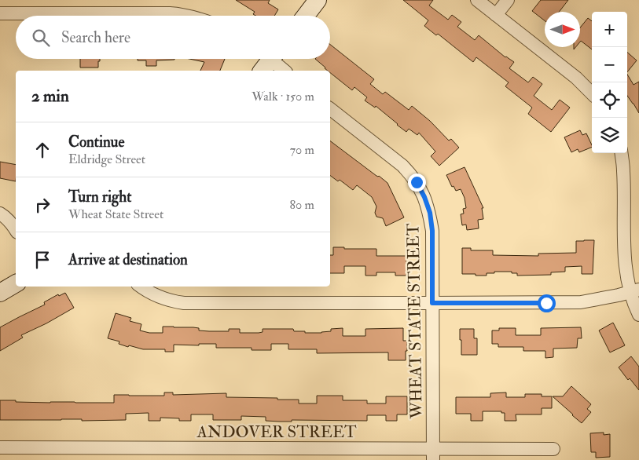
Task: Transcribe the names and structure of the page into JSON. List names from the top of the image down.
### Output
{
  "streets": {
    "street": ["WHEAT STATE STREET", "ANDOVER STREET"]
  },
  "crossings": [
    ["WHEAT STATE STREET", "ANDOVER STREET"]
  ],
  "north": "right",
  "page": {
    "map_buttons": ["+", "−"],
    "search": "Search here",
    "heading": ["2 min", "Walk · 150 m"],
    "list": [
      ["Continue", "Eldridge Street", "70 m"],
      ["Turn right", "Wheat State Street", "80 m"],
      "Arrive at destination"
    ]
  }
}
